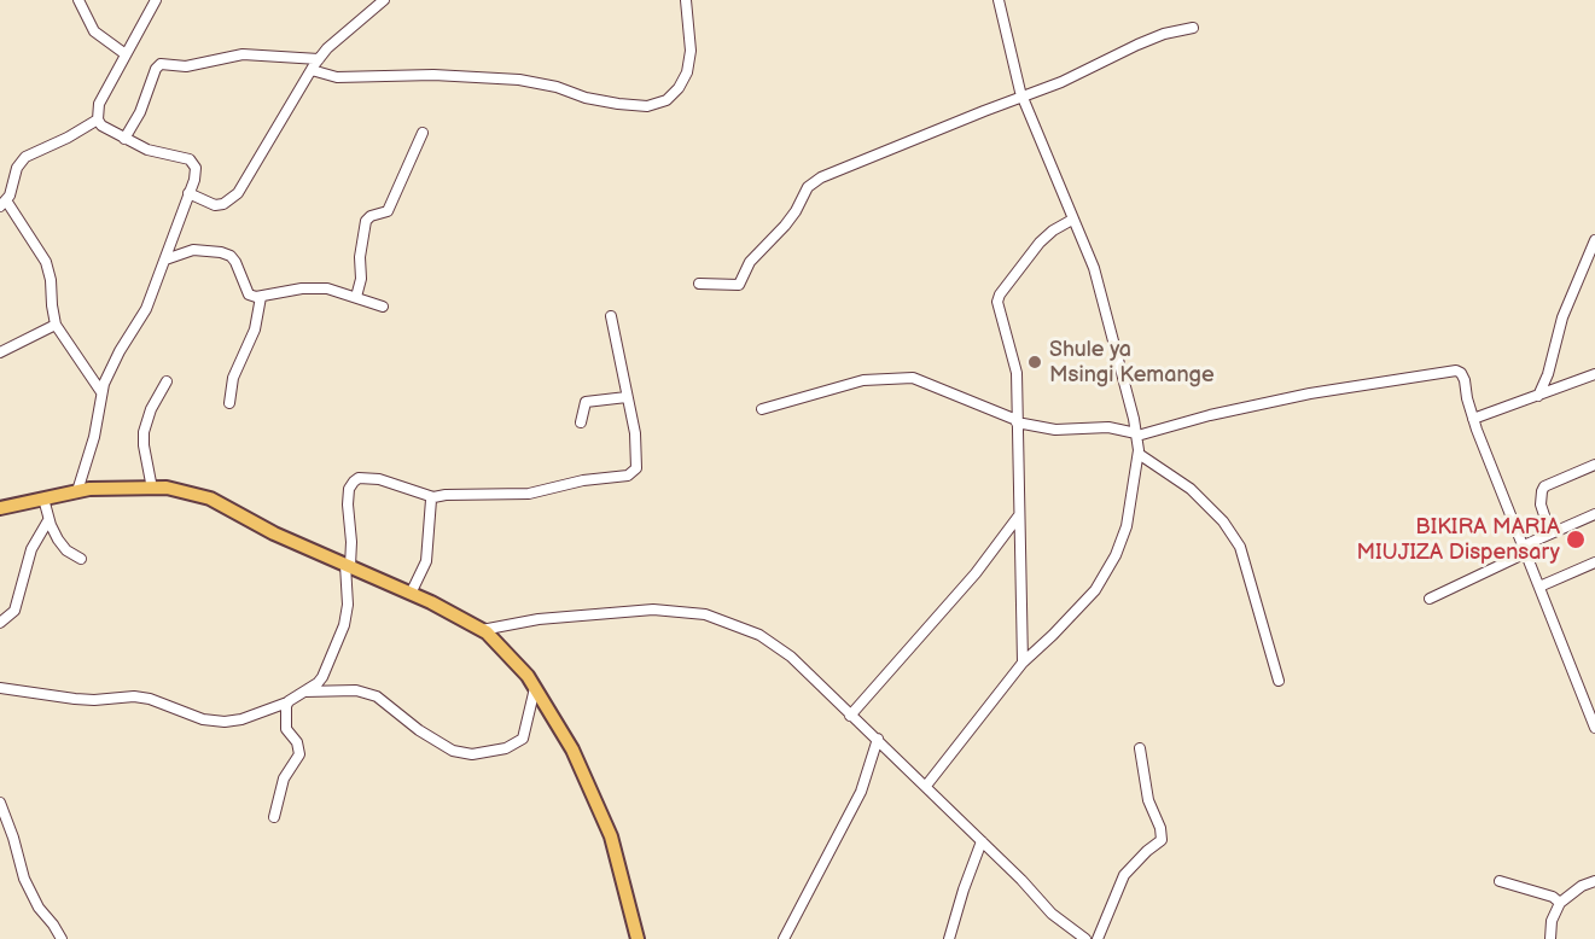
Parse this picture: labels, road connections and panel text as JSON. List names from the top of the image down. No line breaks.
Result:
{"places":["Shule ya Msingi Kemange","BIKIRA MARIA MIUJIZA Dispensary"]}
